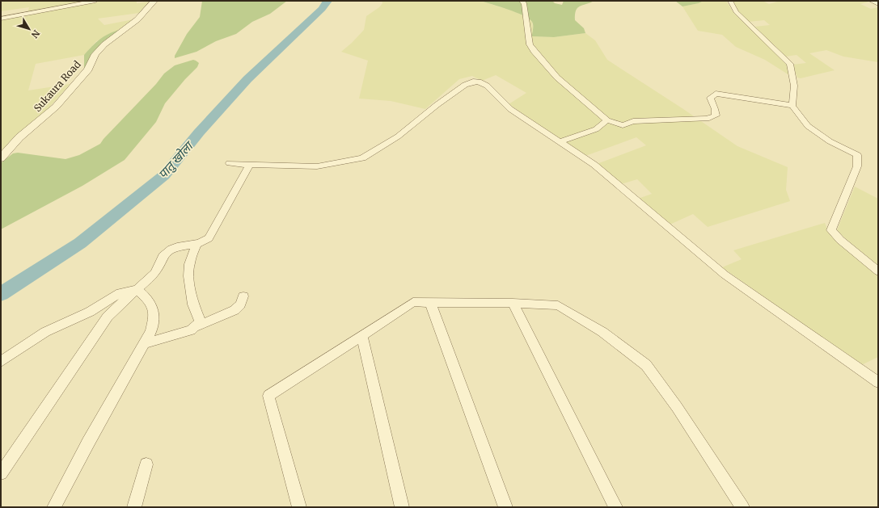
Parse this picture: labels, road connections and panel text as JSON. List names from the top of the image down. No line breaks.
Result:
{"streets":{"street":["Sukaura Road"]},"water":["पातु खोला"],"north":"bottom right"}
